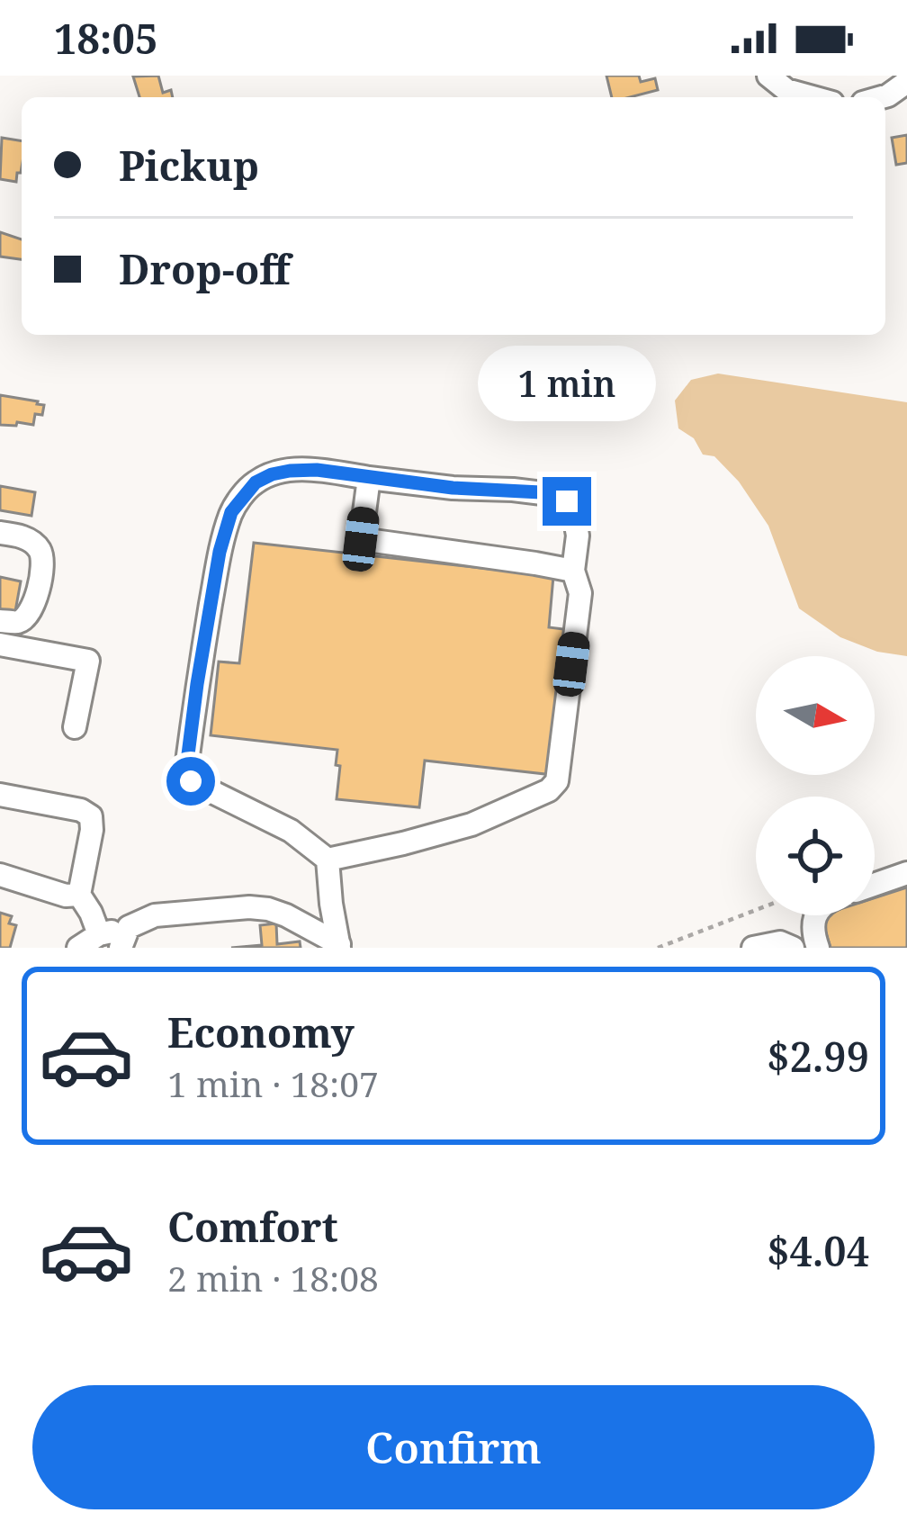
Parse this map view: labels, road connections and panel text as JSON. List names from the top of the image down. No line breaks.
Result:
{"north":"right","page":{"status":"18:05","banner":["Pickup","Drop-off"],"bubble":"1 min","list":[{"name":"Economy","note":"1 min · 18:07","value":"$2.99"},{"name":"Comfort","note":"2 min · 18:08","value":"$4.04"}],"buttons":"Confirm"}}
